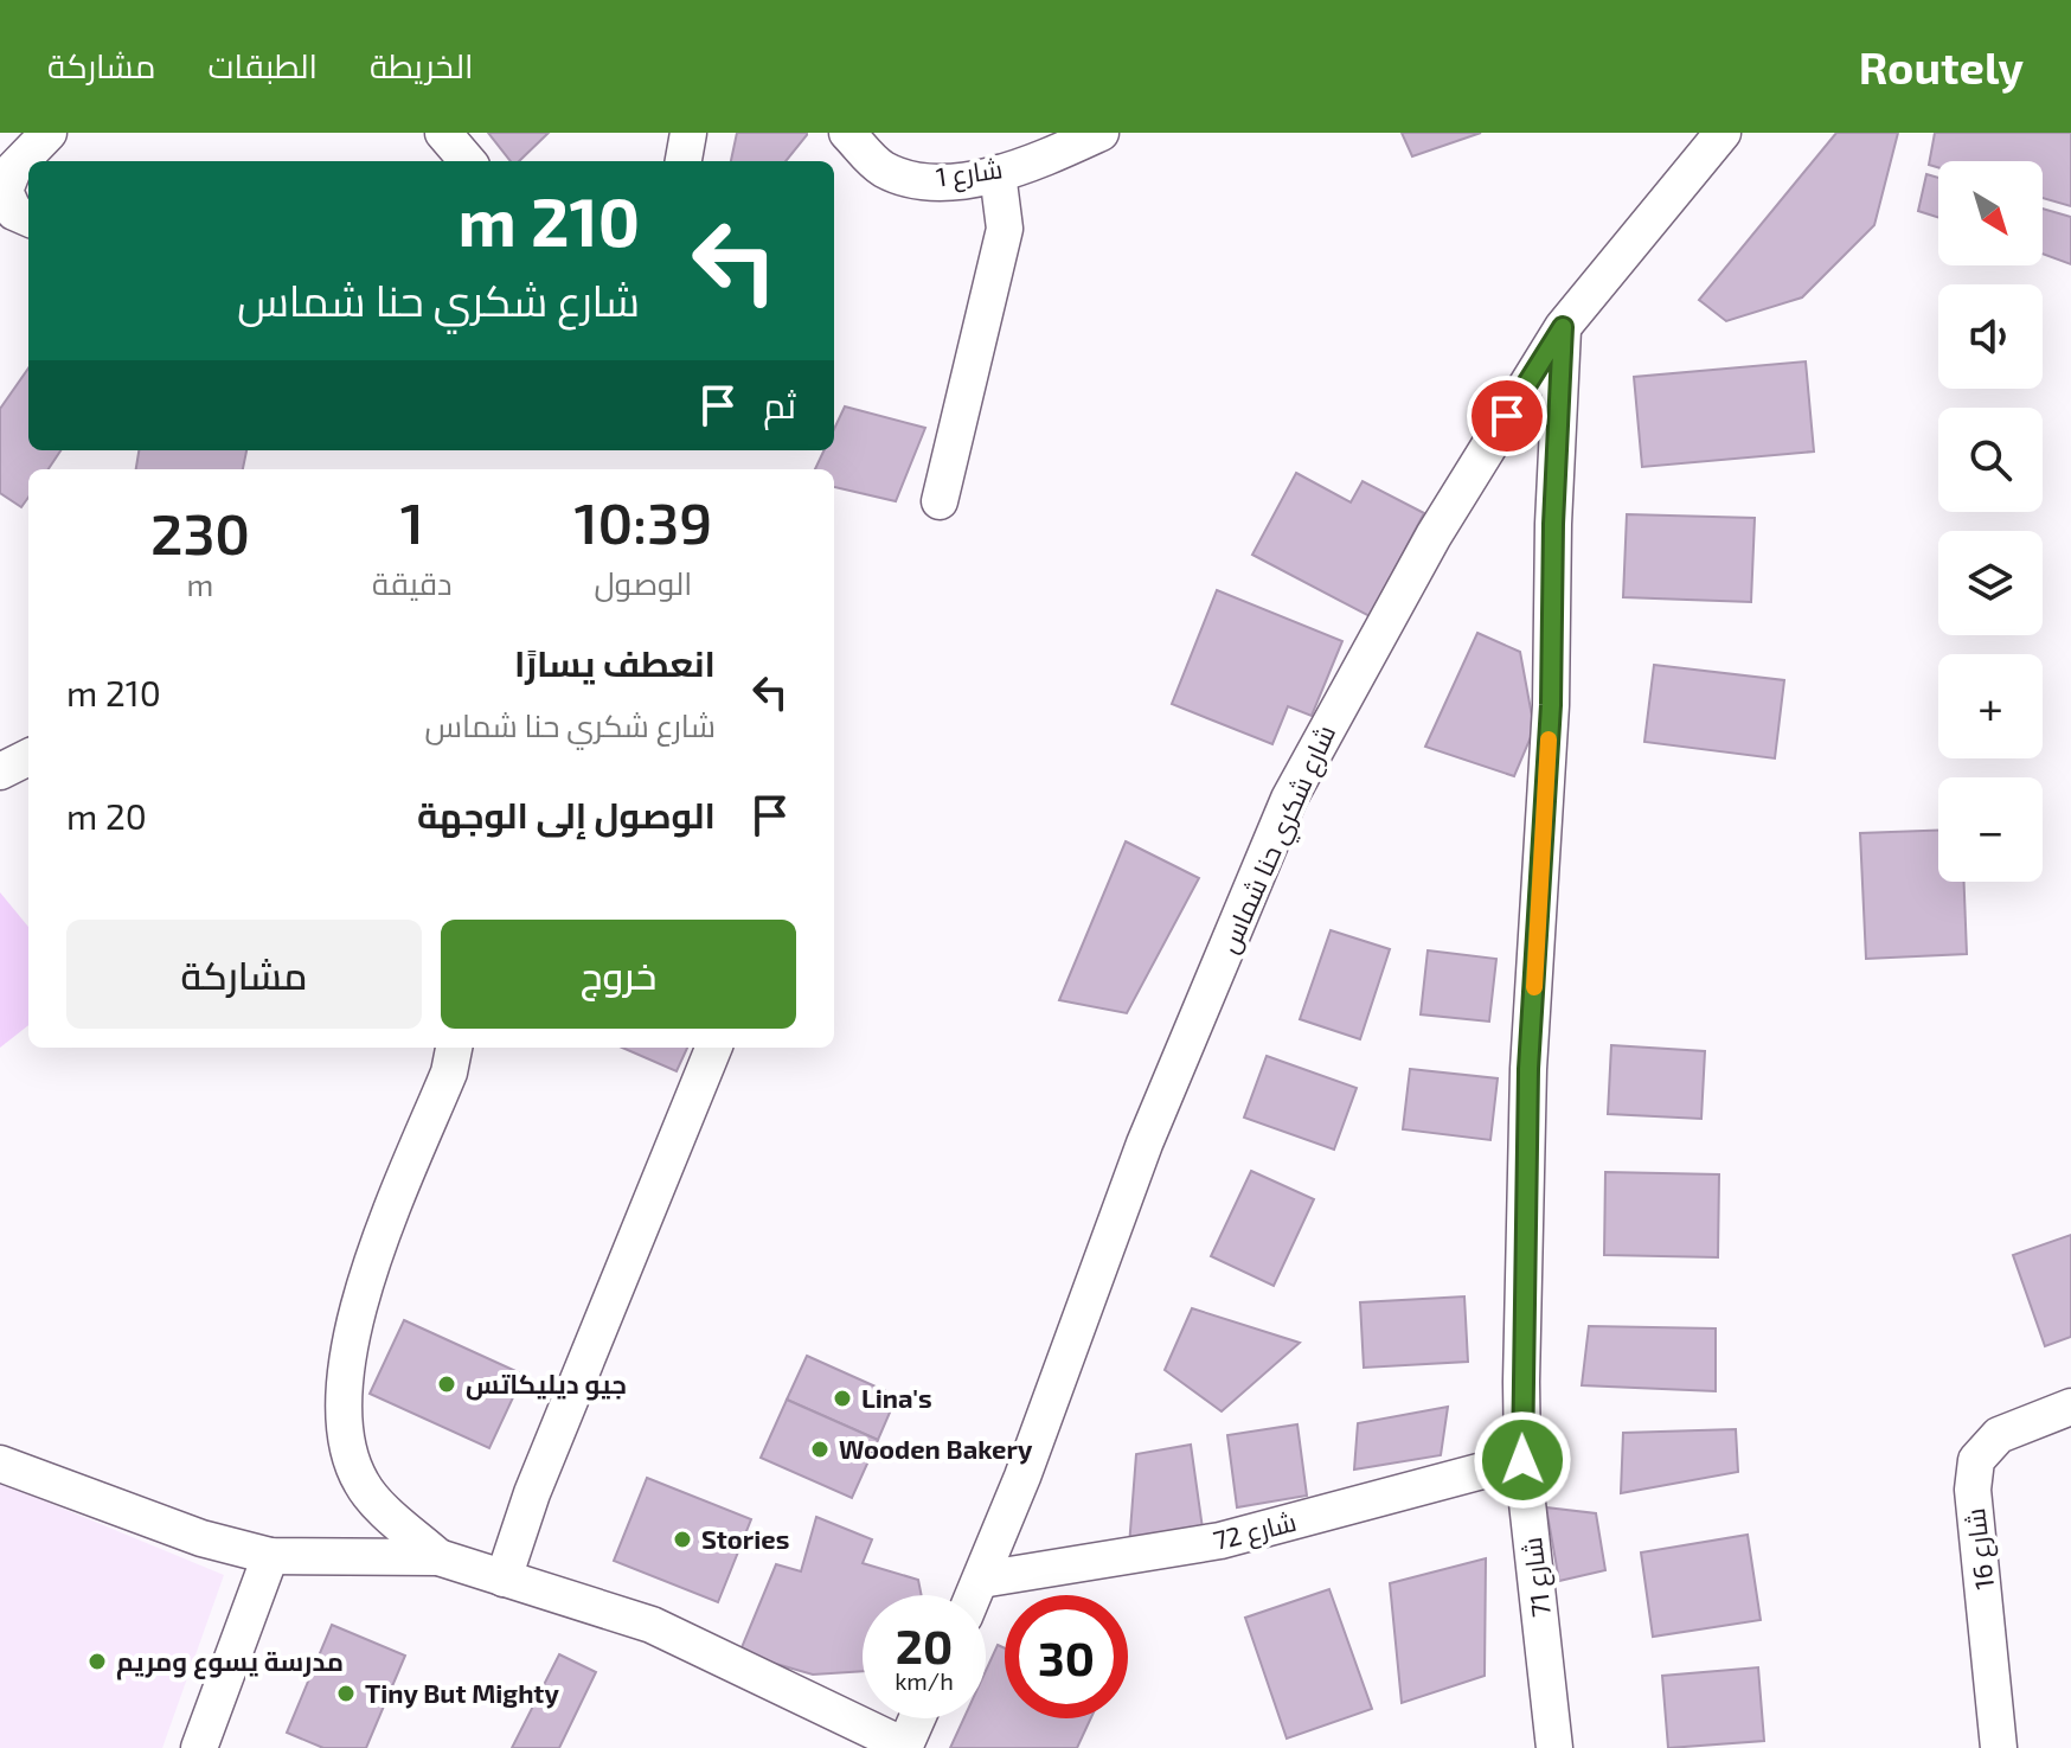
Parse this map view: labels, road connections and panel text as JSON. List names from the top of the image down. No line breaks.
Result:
{"streets":{"street":["شارع 1","شارع شكري حنا شماس","شارع 72","شارع 16","شارع 71"]},"crossings":[["شارع شكري حنا شماس","شارع 72"],["شارع شكري حنا شماس","شارع 71"],["شارع 72","شارع 71"]],"places":["جيو ديليكاتس","Lina's","Wooden Bakery","Stories","مدرسة يسوع ومريم","Tiny But Mighty"],"north":"bottom right","page":{"header":"Routely","nav":["الخريطة","الطبقات","مشاركة"],"map_buttons":["+","−"],"turn":["210 m","شارع شكري حنا شماس"],"then":"ثم","eta":["10:39","الوصول","1","دقيقة","230","m"],"list":[{"name":"انعطف يسارًا","note":"شارع شكري حنا شماس","value":"210 m"},{"name":"الوصول إلى الوجهة","value":"20 m"}],"buttons":["خروج","مشاركة"],"speed":"20 km/h","limit":"30"}}
